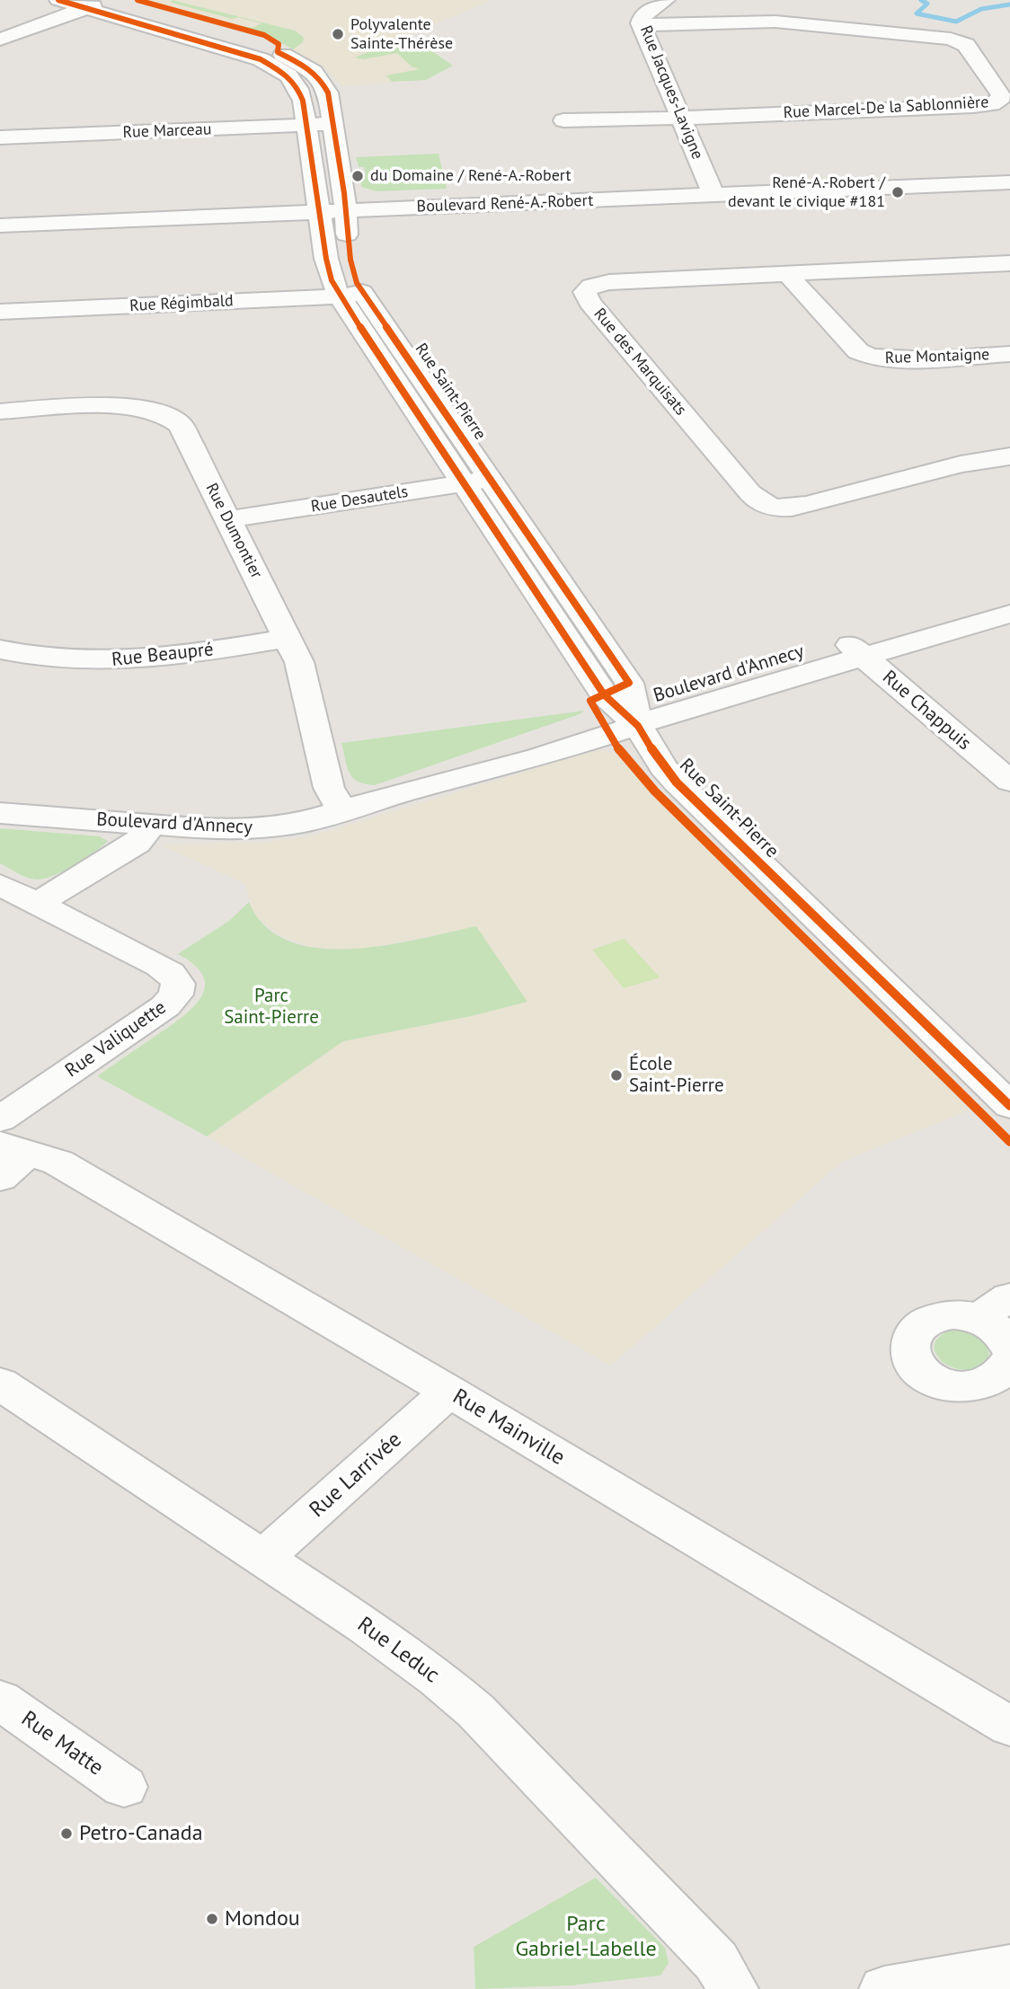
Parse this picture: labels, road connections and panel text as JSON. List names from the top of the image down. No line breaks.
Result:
{"streets":{"street":["Rue Jacques-Lavigne","Rue Marcel-De la Sablonnière","Rue Marceau","Boulevard René-A.-Robert","Rue Régimbald","Rue Montaigne","Rue des Marquisats","Rue Saint-Pierre","Rue Desautels","Rue Dumontier","Rue Beaupré","Boulevard d'Annecy","Rue Chappuis","Rue Valiquette","Rue Mainville","Rue Larrivée","Rue Leduc","Rue Matte"]},"crossings":[["Rue Jacques-Lavigne","Rue Marcel-De la Sablonnière"],["Rue Jacques-Lavigne","Boulevard René-A.-Robert"],["Rue Marceau","Rue Saint-Pierre"],["Boulevard René-A.-Robert","Rue Saint-Pierre"],["Rue Régimbald","Rue Saint-Pierre"],["Rue Montaigne","Rue des Marquisats"],["Rue Saint-Pierre","Rue Desautels"],["Rue Saint-Pierre","Boulevard d'Annecy"],["Rue Desautels","Rue Dumontier"],["Rue Dumontier","Rue Beaupré"],["Rue Dumontier","Boulevard d'Annecy"],["Boulevard d'Annecy","Rue Chappuis"],["Rue Mainville","Rue Larrivée"],["Rue Larrivée","Rue Leduc"]],"parks":["Parc Saint-Pierre","Parc Gabriel-Labelle"],"places":["Polyvalente Sainte-Thérèse","du Domaine / René-A.-Robert","René-A.-Robert / devant le civique #181","École Saint-Pierre","Petro-Canada","Mondou"]}
